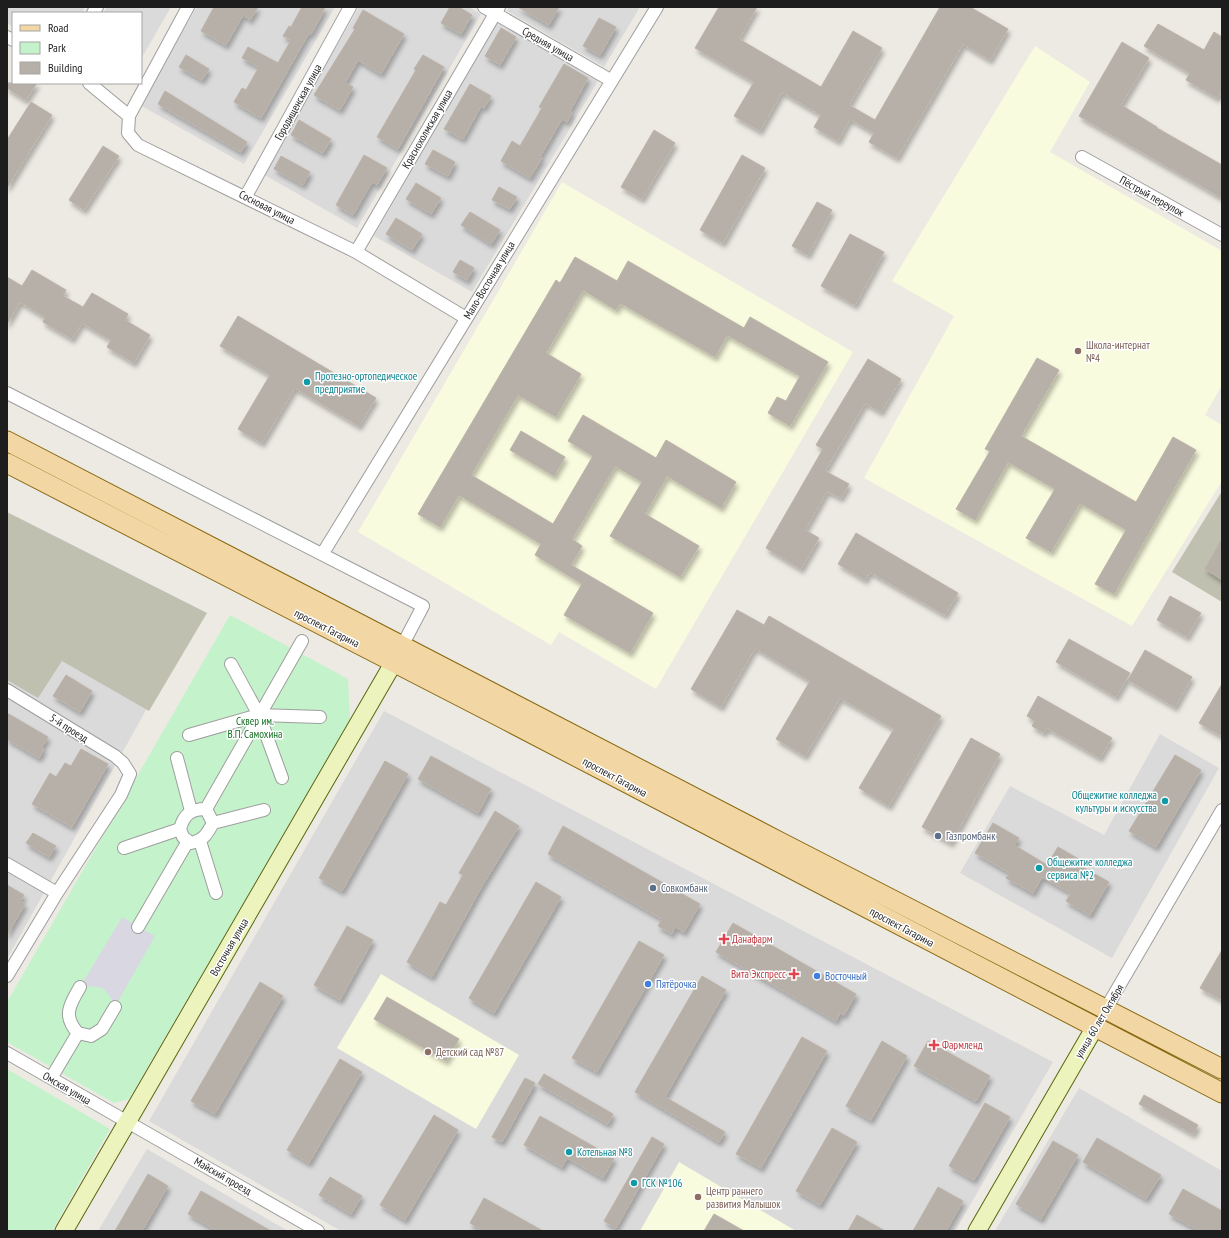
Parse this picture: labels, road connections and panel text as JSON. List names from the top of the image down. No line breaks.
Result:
{"streets":{"main road":["проспект Гагарина","Восточная улица","улица 60 лет Октября"],"street":["Средняя улица","Городищенская улица","Краснохолмская улица","Пёстрый переулок","Сосновая улица","Мало-Восточная улица","5-й проезд","Омская улица","Майский проезд"]},"crossings":[["Средняя улица","Краснохолмская улица"],["Средняя улица","Мало-Восточная улица"],["Городищенская улица","Сосновая улица"],["Краснохолмская улица","Сосновая улица"],["Сосновая улица","Мало-Восточная улица"],["проспект Гагарина","Восточная улица"],["проспект Гагарина","улица 60 лет Октября"],["Восточная улица","Омская улица"],["Восточная улица","Майский проезд"],["Омская улица","Майский проезд"]],"parks":["Сквер им. В.П. Самохина"],"places":{"other":["Школа-интернат №4","Протезно-ортопедическое предприятие","Общежитие колледжа культуры и искусства","Газпромбанк","Общежитие колледжа сервиса №2","Совкомбанк","Восточный","Пятёрочка","Детский сад №87","Котельная №8","ГСК №106","Центр раннего развития Малышок"],"health":["Данафарм","Вита Экспресс","Фармленд"]},"legend":["Road","Park","Building"]}
